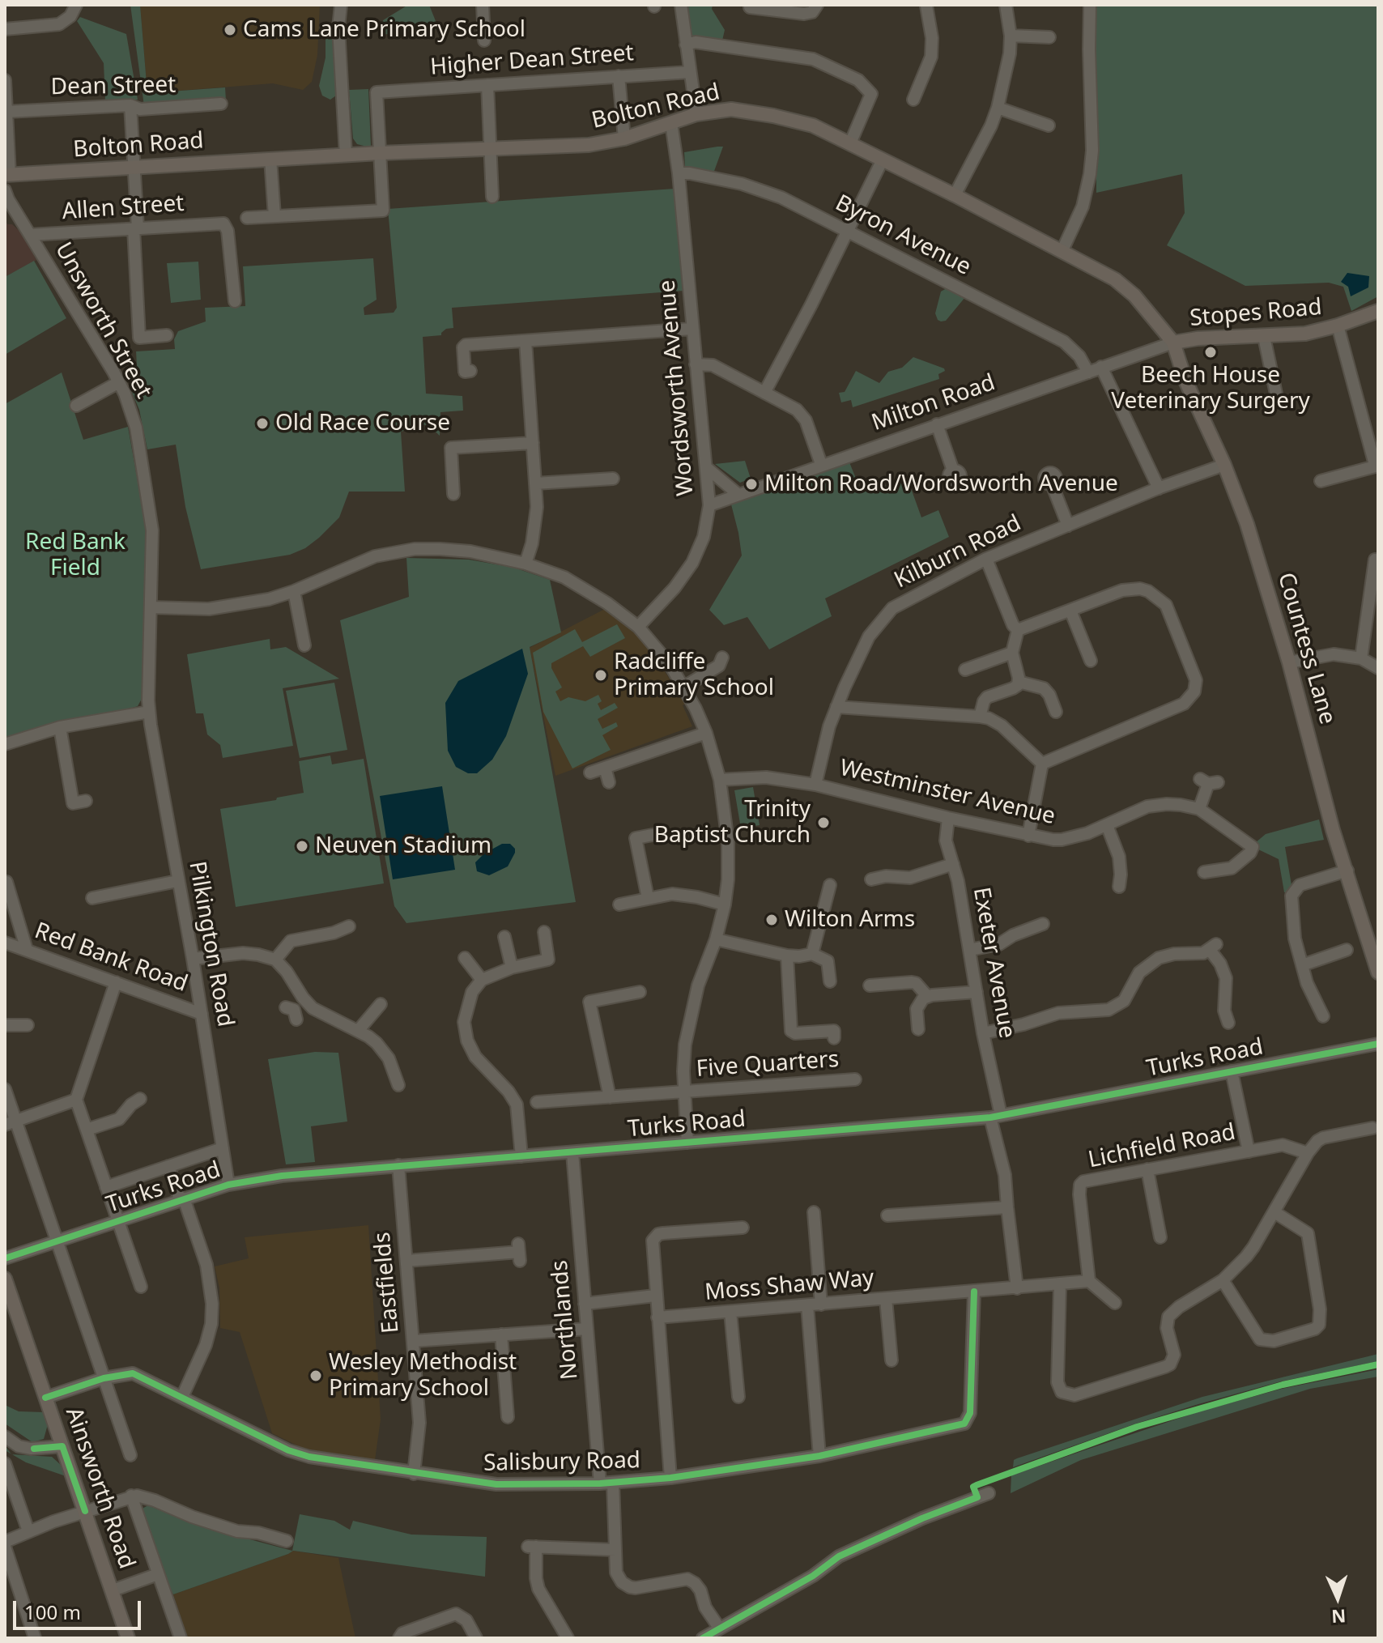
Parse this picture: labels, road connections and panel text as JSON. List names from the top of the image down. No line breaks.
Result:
{"streets":{"main road":["Bolton Road","Stopes Road","Countess Lane","Ainsworth Road"],"street":["Higher Dean Street","Dean Street","Allen Street","Byron Avenue","Unsworth Street","Wordsworth Avenue","Milton Road","Kilburn Road","Westminster Avenue","Pilkington Road","Red Bank Road","Exeter Avenue","Turks Road","Five Quarters","Lichfield Road","Eastfields","Moss Shaw Way","Northlands","Salisbury Road"]},"crossings":[["Higher Dean Street","Bolton Road"],["Bolton Road","Stopes Road"],["Bolton Road","Wordsworth Avenue"],["Bolton Road","Milton Road"],["Bolton Road","Countess Lane"],["Allen Street","Unsworth Street"],["Byron Avenue","Wordsworth Avenue"],["Byron Avenue","Milton Road"],["Stopes Road","Milton Road"],["Stopes Road","Countess Lane"],["Unsworth Street","Pilkington Road"],["Wordsworth Avenue","Milton Road"],["Milton Road","Countess Lane"],["Kilburn Road","Countess Lane"],["Kilburn Road","Westminster Avenue"],["Westminster Avenue","Exeter Avenue"],["Pilkington Road","Red Bank Road"],["Pilkington Road","Turks Road"],["Exeter Avenue","Turks Road"],["Exeter Avenue","Moss Shaw Way"],["Turks Road","Eastfields"],["Turks Road","Northlands"],["Lichfield Road","Moss Shaw Way"],["Eastfields","Salisbury Road"],["Moss Shaw Way","Salisbury Road"],["Northlands","Salisbury Road"],["Salisbury Road","Ainsworth Road"]],"parks":["Red Bank Field"],"places":["Cams Lane Primary School","Beech House Veterinary Surgery","Old Race Course","Milton Road/Wordsworth Avenue","Radcliffe Primary School","Trinity Baptist Church","Neuven Stadium","Wilton Arms","Wesley Methodist Primary School"],"scale_bar":"100 m","north":"bottom"}
